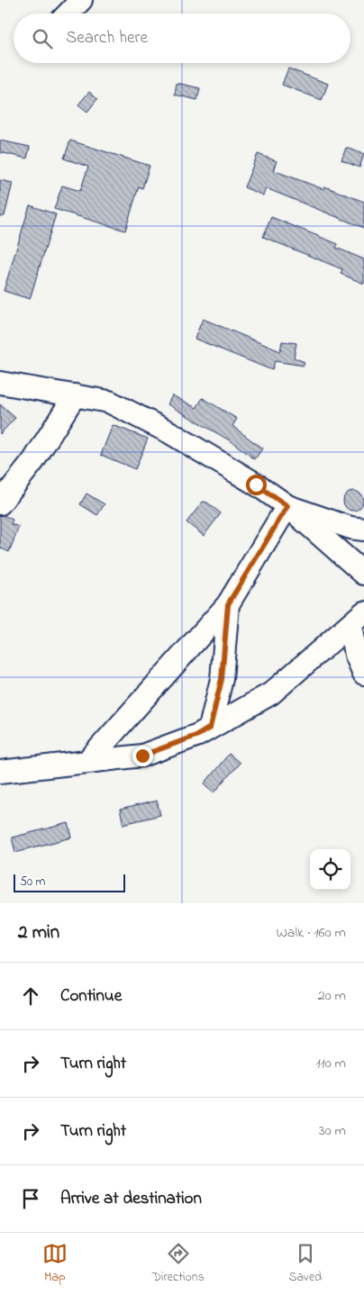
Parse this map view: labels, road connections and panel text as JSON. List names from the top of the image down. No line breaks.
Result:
{"scale_bar":"50 m","page":{"search":"Search here","scale":"50 m","heading":["2 min","Walk · 160 m"],"list":[["Continue","20 m"],["Turn right","110 m"],["Turn right","30 m"],"Arrive at destination"],"nav":["Map","Directions","Saved"]}}
